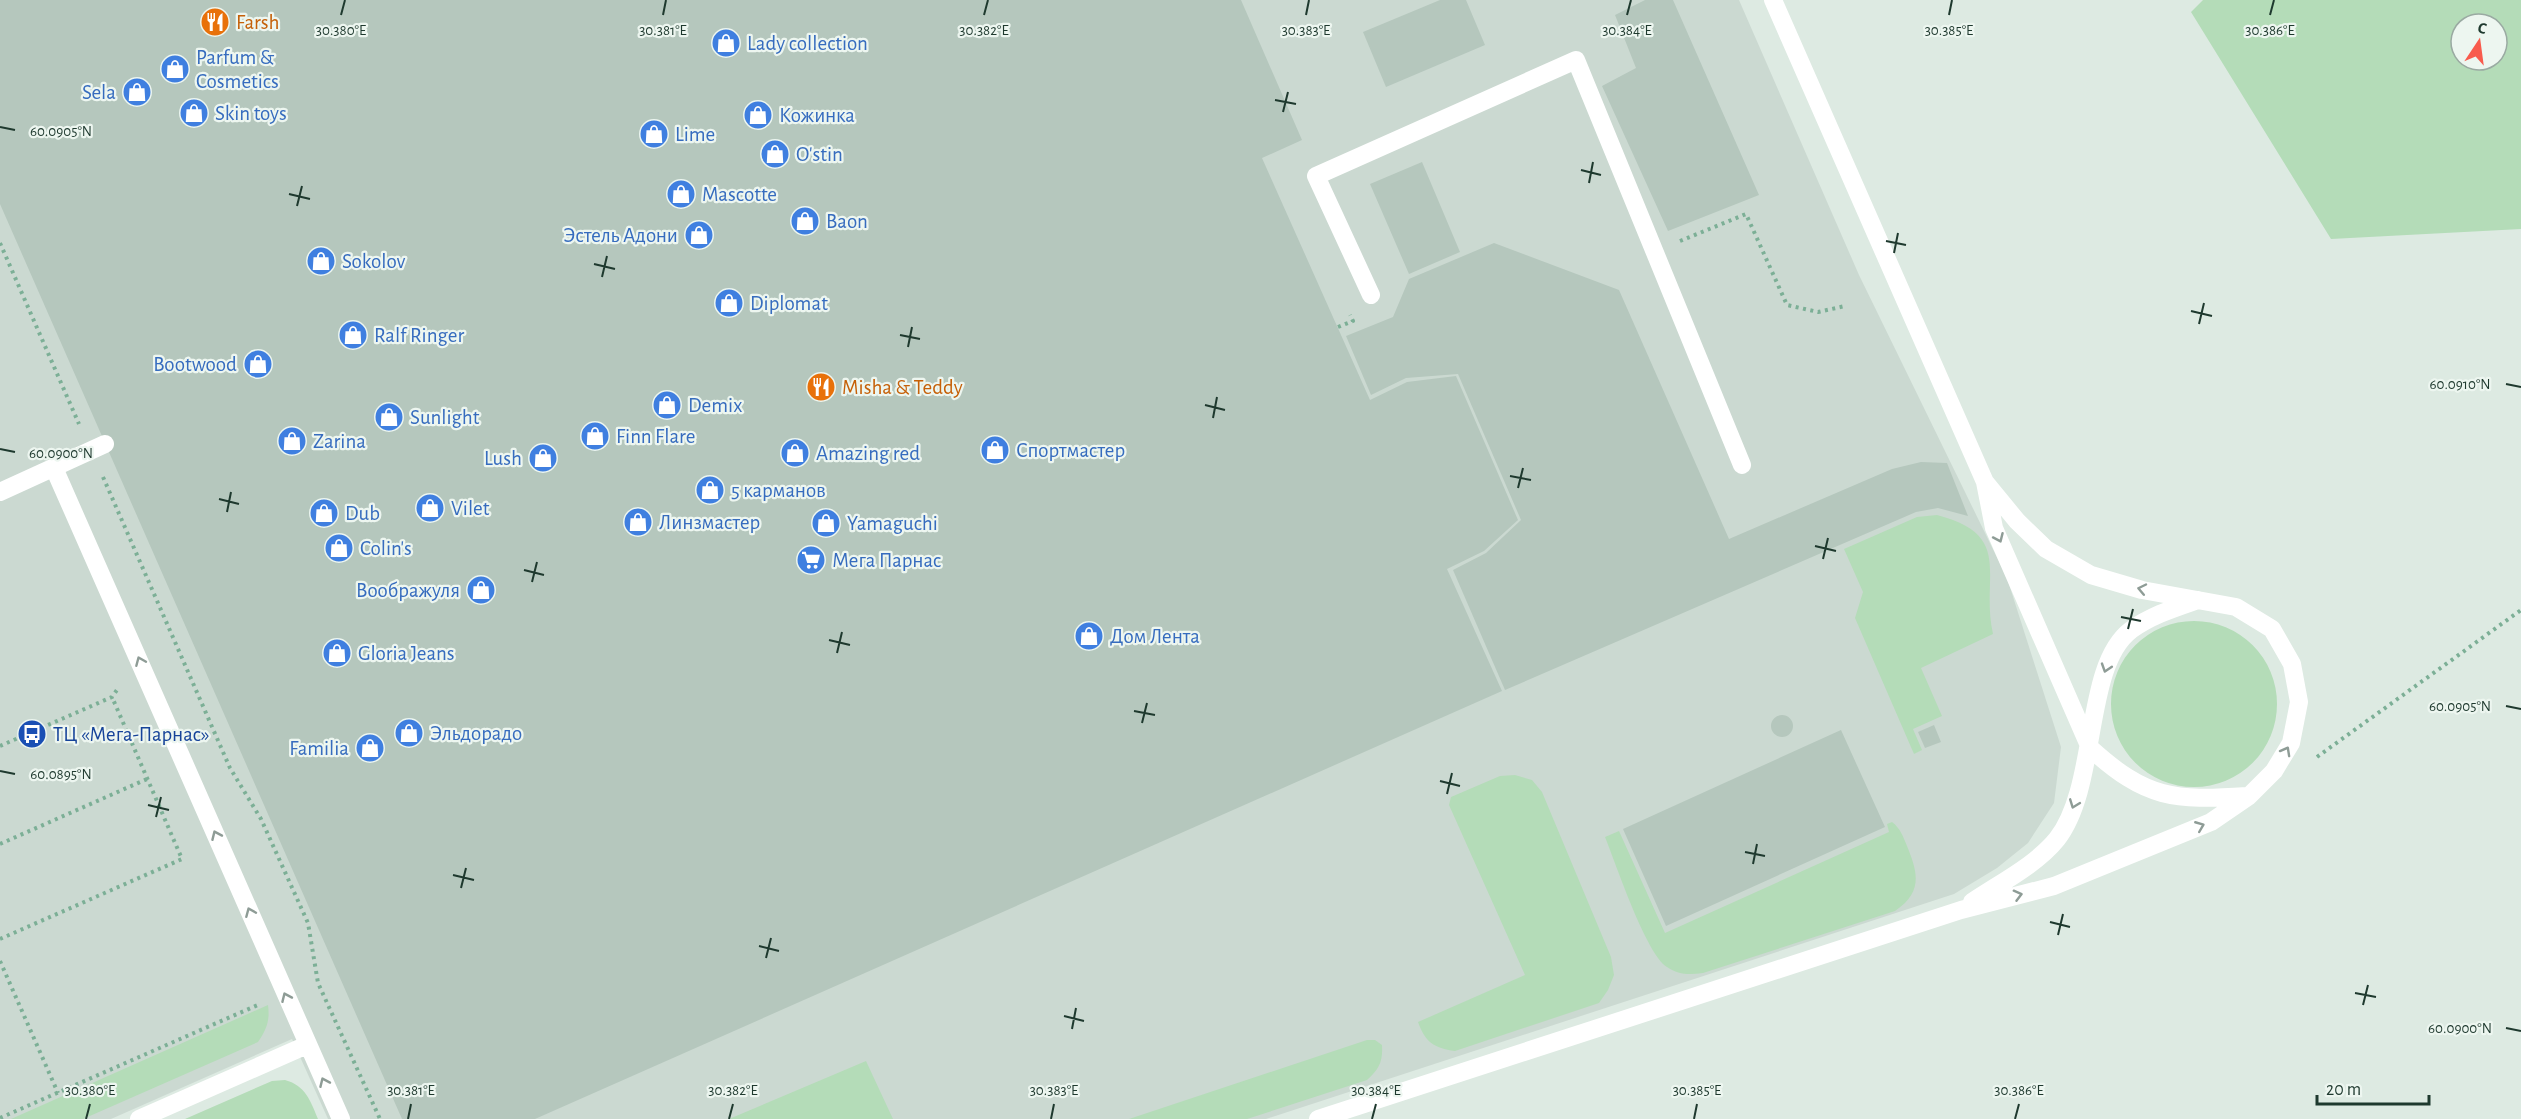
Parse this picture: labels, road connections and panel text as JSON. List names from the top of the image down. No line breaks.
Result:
{"places":{"restaurant":["Farsh","Misha & Teddy"],"shop":["Lady collection","Parfum & Cosmetics","Sela","Skin toys","Кожинка","Lime","O′stin","Mascotte","Baon","Эстель Адони","Sokolov","Diplomat","Ralf Ringer","Bootwood","Demix","Sunlight","Finn Flare","Zarina","Спортмастер","Amazing red","Lush","5 карманов","Vilet","Dub","Линзмастер","Yamaguchi","Colin's","Воображуля","Дом Лента","Gloria Jeans","Эльдорадо","Familia"],"supermarket":["Мега Парнас"],"bus stop":["ТЦ «Мега-Парнас»"]},"scale_bar":"20 m","north":"top","coordinates":["30.380°E","30.381°E","30.382°E","30.383°E","30.384°E","30.385°E","30.386°E","60.0905°N","60.0910°N","60.0900°N","60.0895°N"]}
